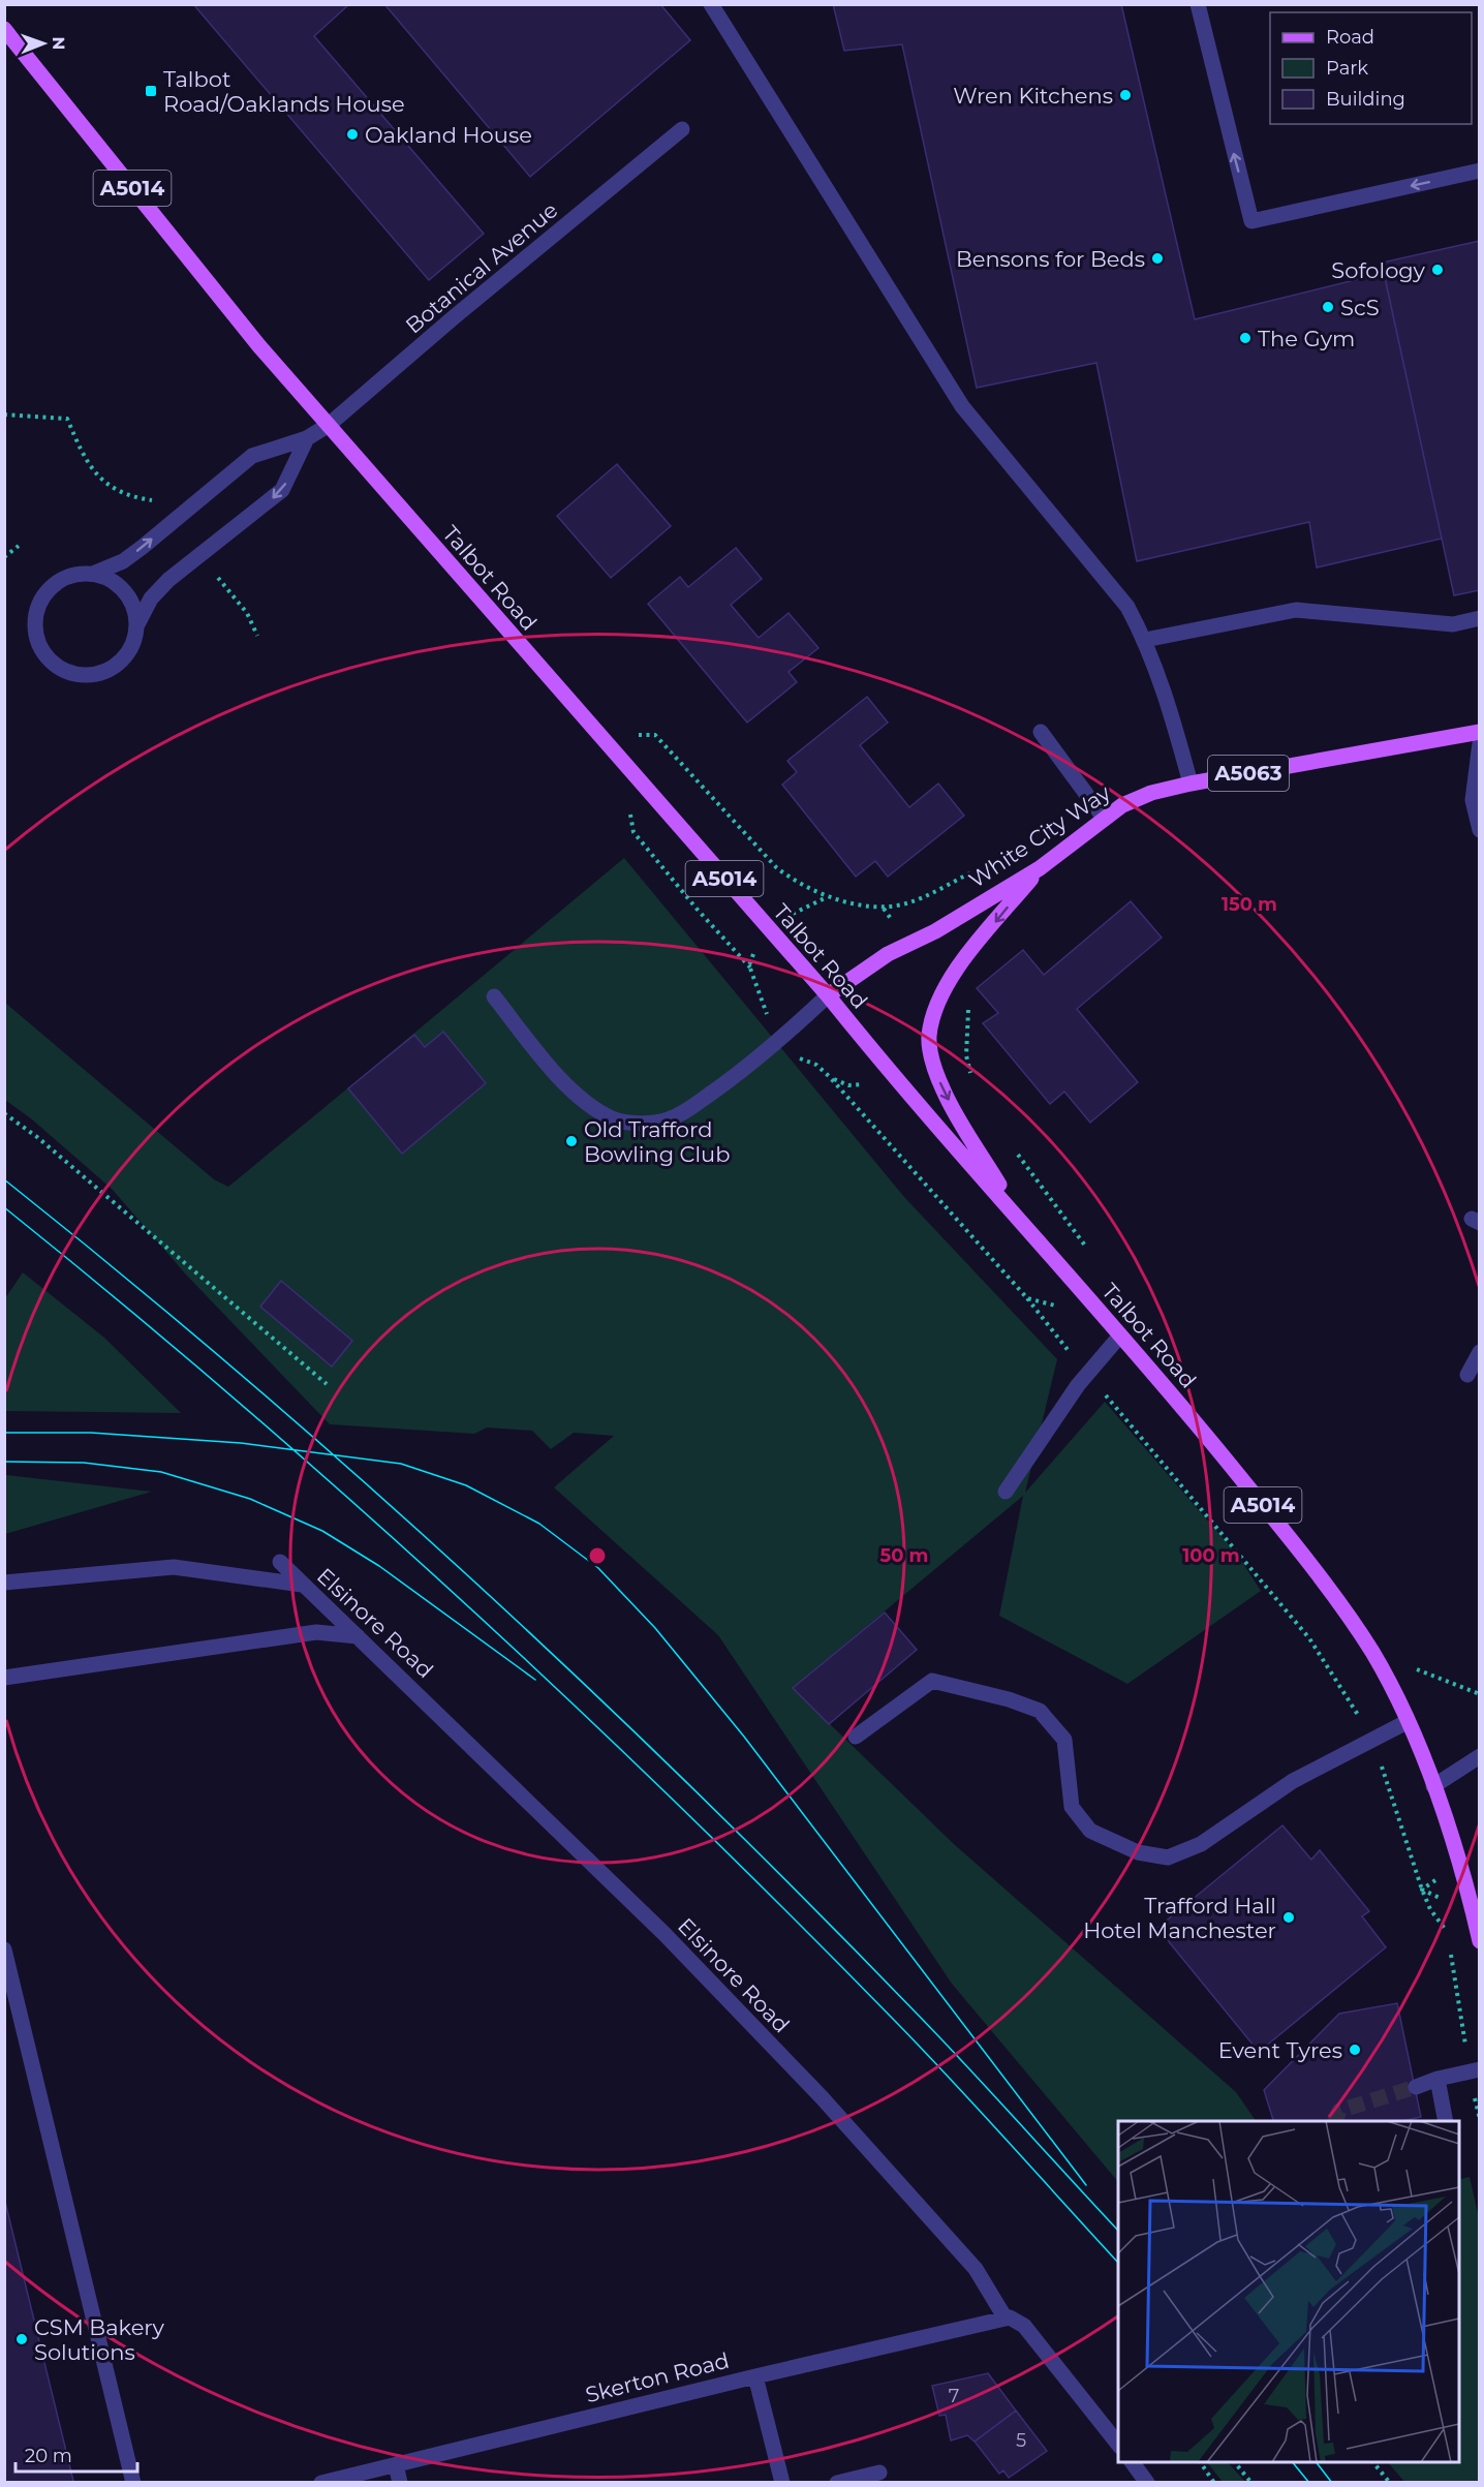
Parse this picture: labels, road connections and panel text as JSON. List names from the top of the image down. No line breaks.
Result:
{"streets":{"main road":["A5014","Talbot Road","A5063","White City Way"],"street":["Botanical Avenue","Elsinore Road","Skerton Road"]},"crossings":[["Botanical Avenue","Talbot Road"],["Talbot Road","White City Way"],["Elsinore Road","Skerton Road"]],"places":{"transit":["Talbot Road/Oaklands House"],"other":["Wren Kitchens","Oakland House","Bensons for Beds","Sofology","ScS","The Gym","Old Trafford Bowling Club","Trafford Hall Hotel Manchester","Event Tyres","CSM Bakery Solutions"]},"house_numbers":["7","5"],"legend":["Road","Park","Building"],"scale_bar":"20 m","north":"right","rings":["150 m","50 m","100 m"]}
